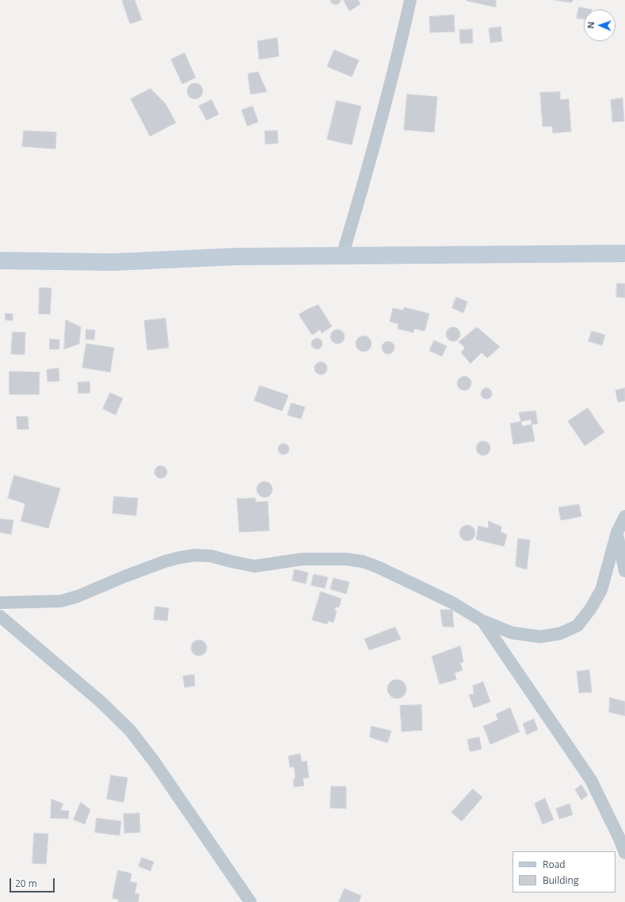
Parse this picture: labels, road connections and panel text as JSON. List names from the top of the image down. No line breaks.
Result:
{"legend":["Road","Building"],"scale_bar":"20 m","north":"left"}
